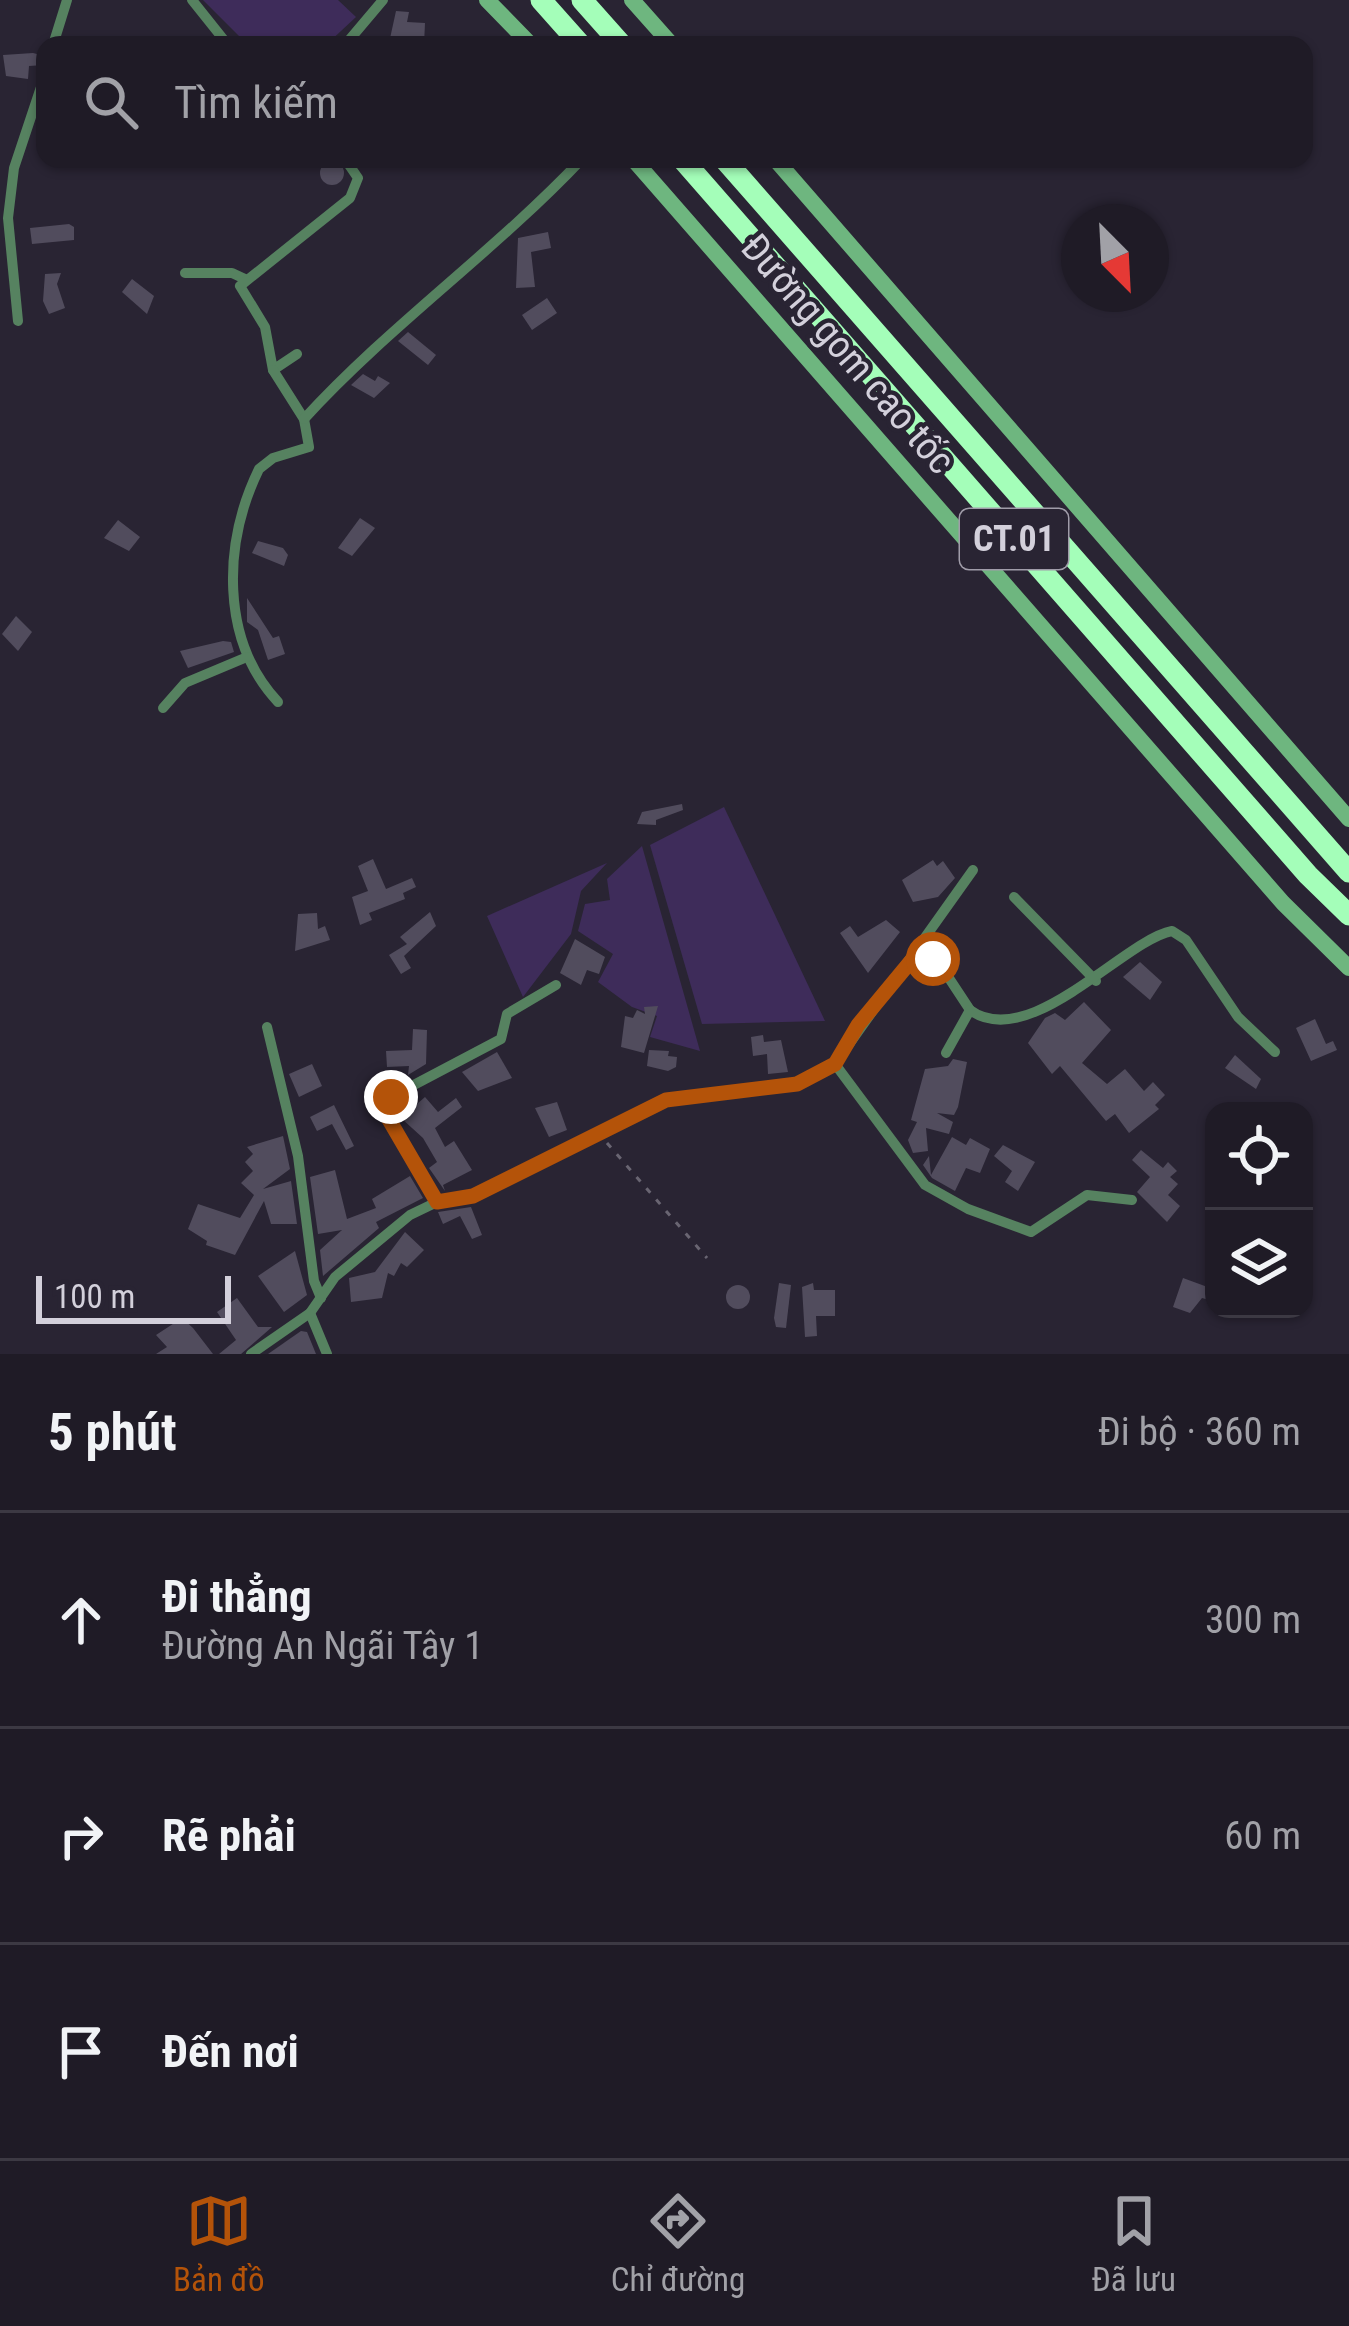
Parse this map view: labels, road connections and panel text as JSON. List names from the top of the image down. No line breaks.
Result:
{"streets":{"highway":["CT.01"],"main road":["Đường gom cao tốc"]},"scale_bar":"100 m","north":"bottom right","page":{"search":"Tìm kiếm","scale":"100 m","heading":["5 phút","Đi bộ · 360 m"],"list":[["Đi thẳng","Đường An Ngãi Tây 1","300 m"],["Rẽ phải","60 m"],"Đến nơi"],"nav":["Bản đồ","Chỉ đường","Đã lưu"]}}
